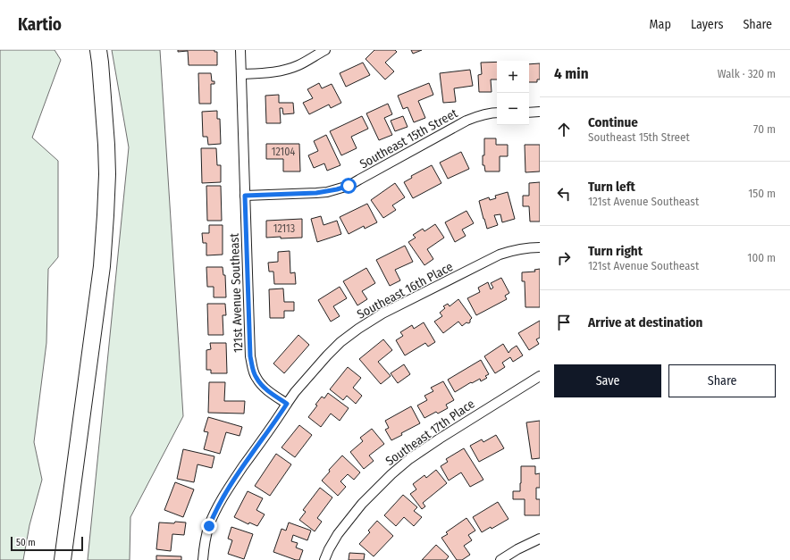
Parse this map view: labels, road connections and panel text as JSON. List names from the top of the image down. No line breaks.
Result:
{"streets":{"street":["Southeast 15th Street","Southeast 16th Place","121st Avenue Southeast","Southeast 17th Place"]},"crossings":[["Southeast 15th Street","121st Avenue Southeast"],["Southeast 16th Place","121st Avenue Southeast"]],"house_numbers":["12104","12113"],"scale_bar":"50 m","page":{"header":"Kartio","nav":["Map","Layers","Share"],"heading":["4 min","Walk · 320 m"],"map_buttons":["+","−"],"list":[["Continue","Southeast 15th Street","70 m"],["Turn left","121st Avenue Southeast","150 m"],["Turn right","121st Avenue Southeast","100 m"],"Arrive at destination"],"buttons":["Save","Share"],"scale":"50 m"}}
